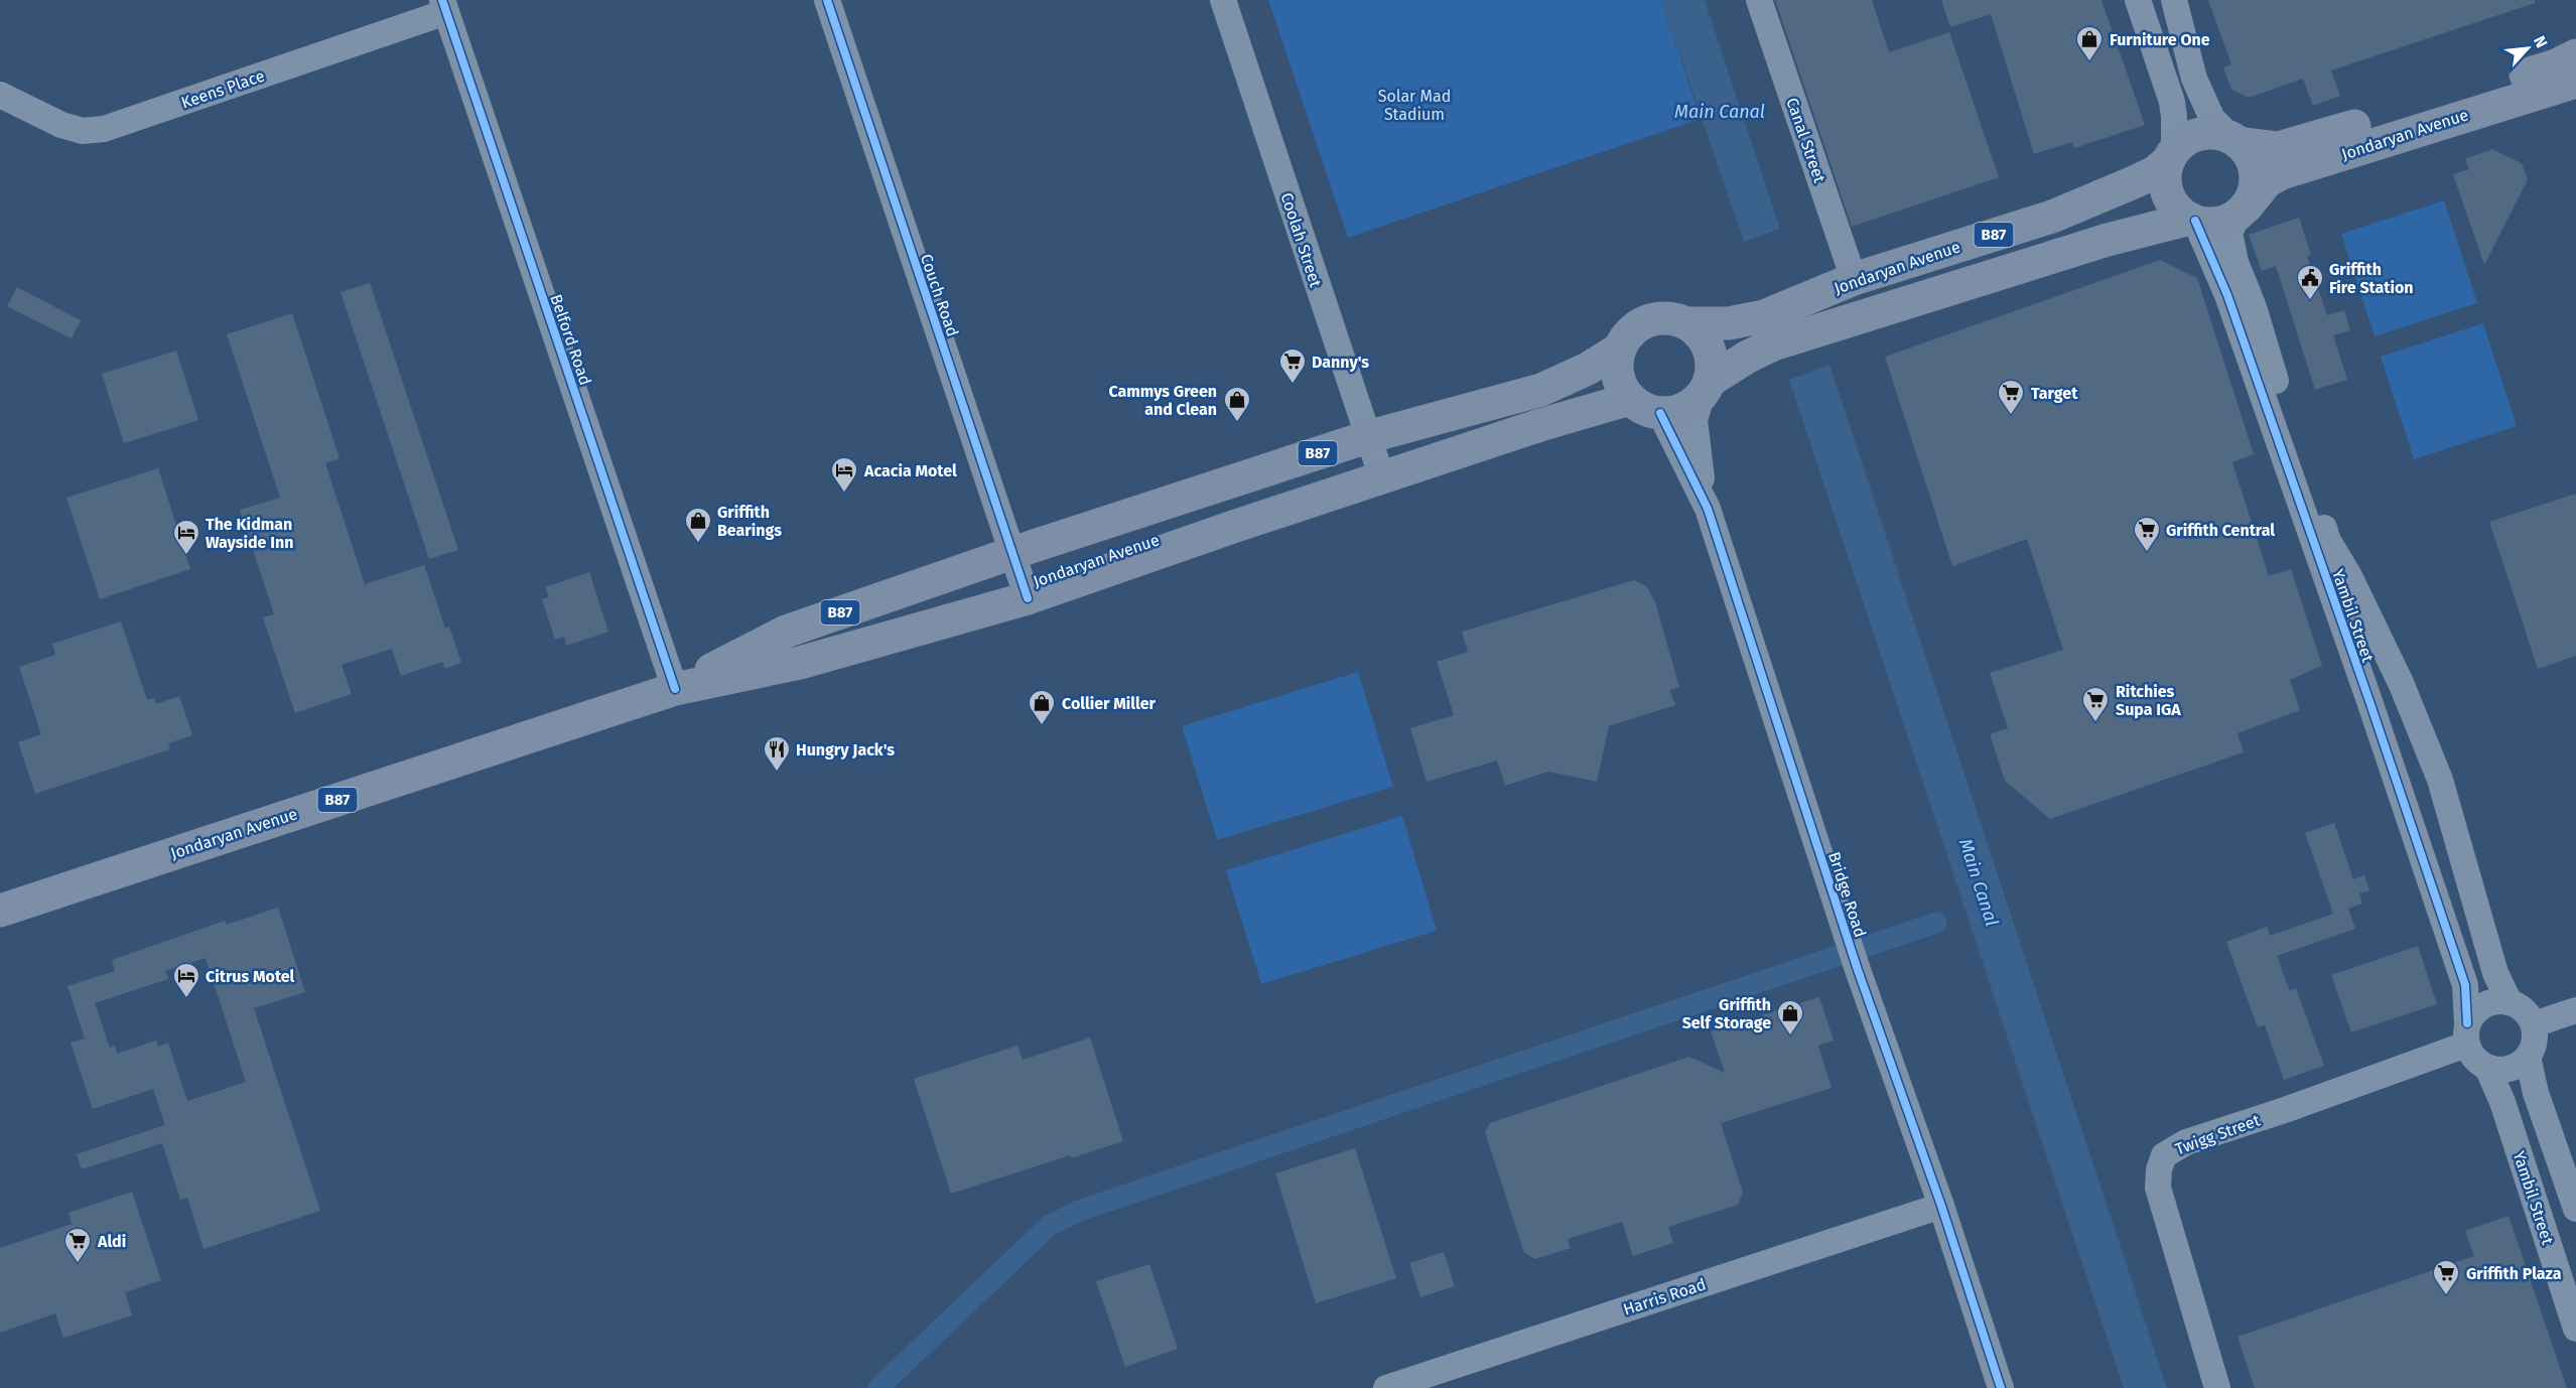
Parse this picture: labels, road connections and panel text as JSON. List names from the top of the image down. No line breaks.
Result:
{"streets":{"main road":["Jondaryan Avenue","B87"],"street":["Keens Place","Canal Street","Coolah Street","Couch Road","Belford Road","Yambil Street","Bridge Road","Twigg Street","Harris Road"]},"crossings":[["Keens Place","Belford Road"],["Jondaryan Avenue","Canal Street"],["Jondaryan Avenue","B87"],["Jondaryan Avenue","Coolah Street"],["Jondaryan Avenue","Couch Road"],["Jondaryan Avenue","Belford Road"],["Jondaryan Avenue","Yambil Street"],["Jondaryan Avenue","Bridge Road"],["B87","Yambil Street"],["B87","Bridge Road"],["Yambil Street","Twigg Street"],["Bridge Road","Harris Road"]],"water":["Main Canal"],"parks":["Solar Mad Stadium"],"places":{"shop":["Furniture One","Cammys Green and Clean","Griffith Bearings","Collier Miller","Griffith Self Storage"],"public building":["Griffith Fire Station"],"supermarket":["Danny's","Target","Griffith Central","Ritchies Supa IGA","Aldi","Griffith Plaza"],"hotel":["Acacia Motel","The Kidman Wayside Inn","Citrus Motel"],"restaurant":["Hungry Jack's"]},"north":"top right"}
